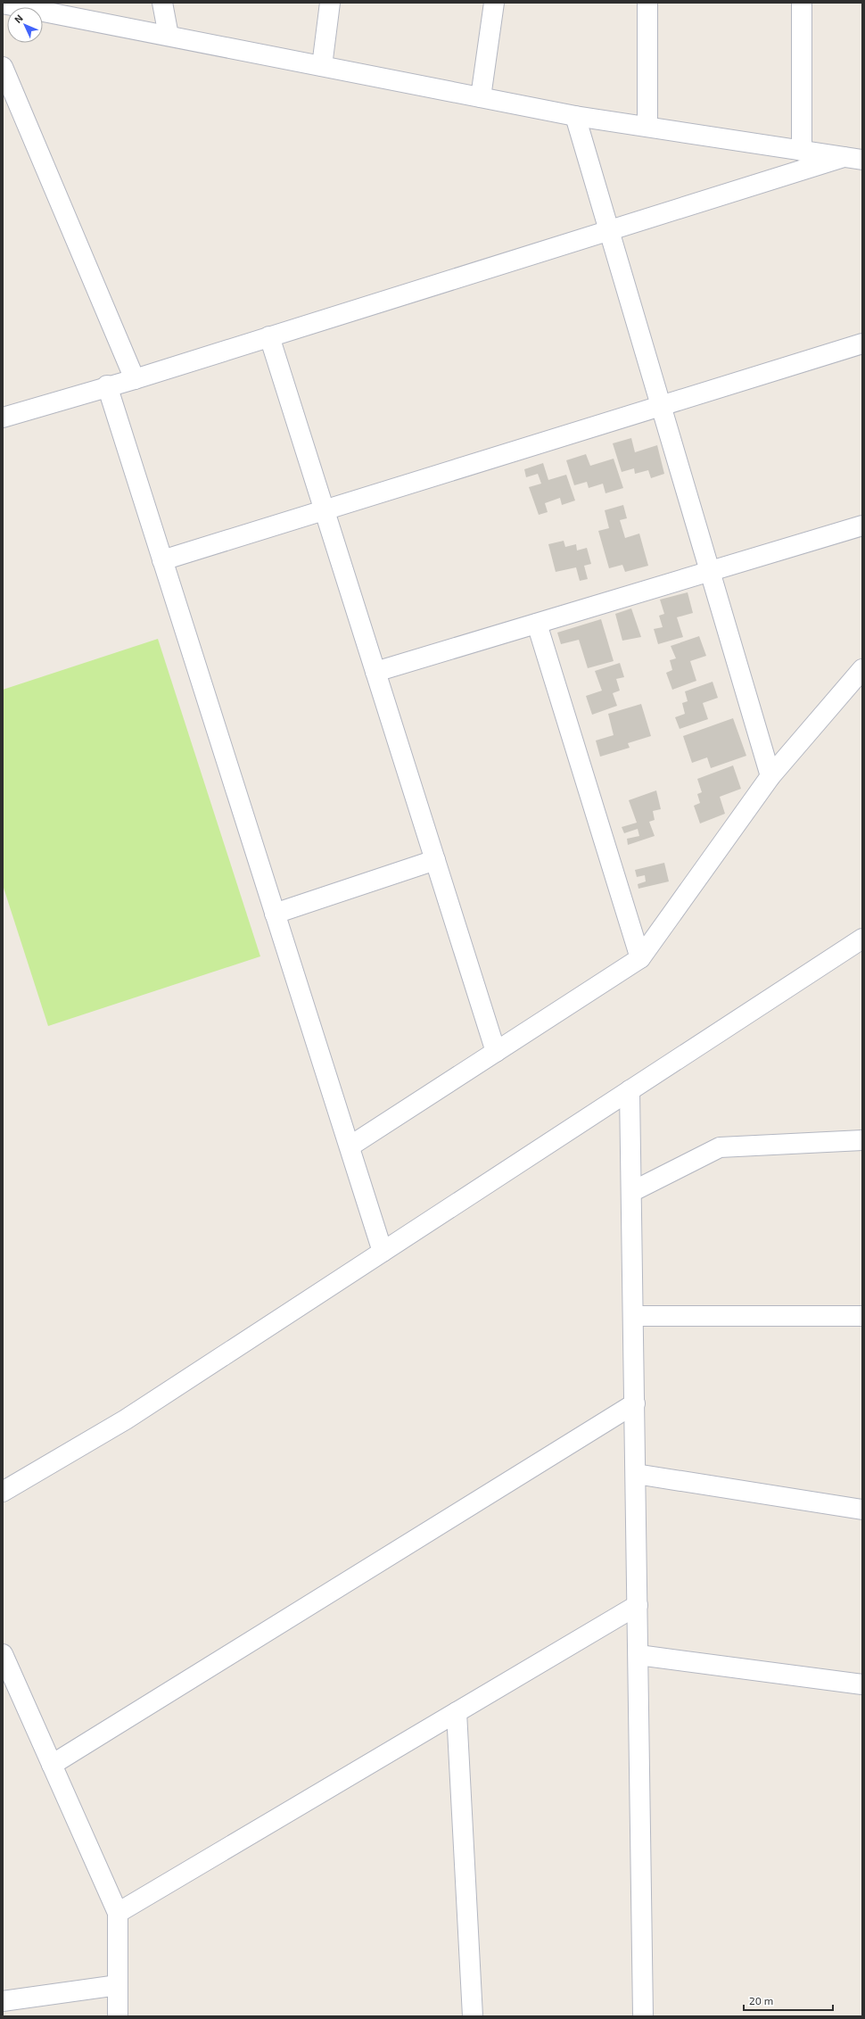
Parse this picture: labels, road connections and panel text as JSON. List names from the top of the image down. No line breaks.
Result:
{"scale_bar":"20 m","north":"top left"}
